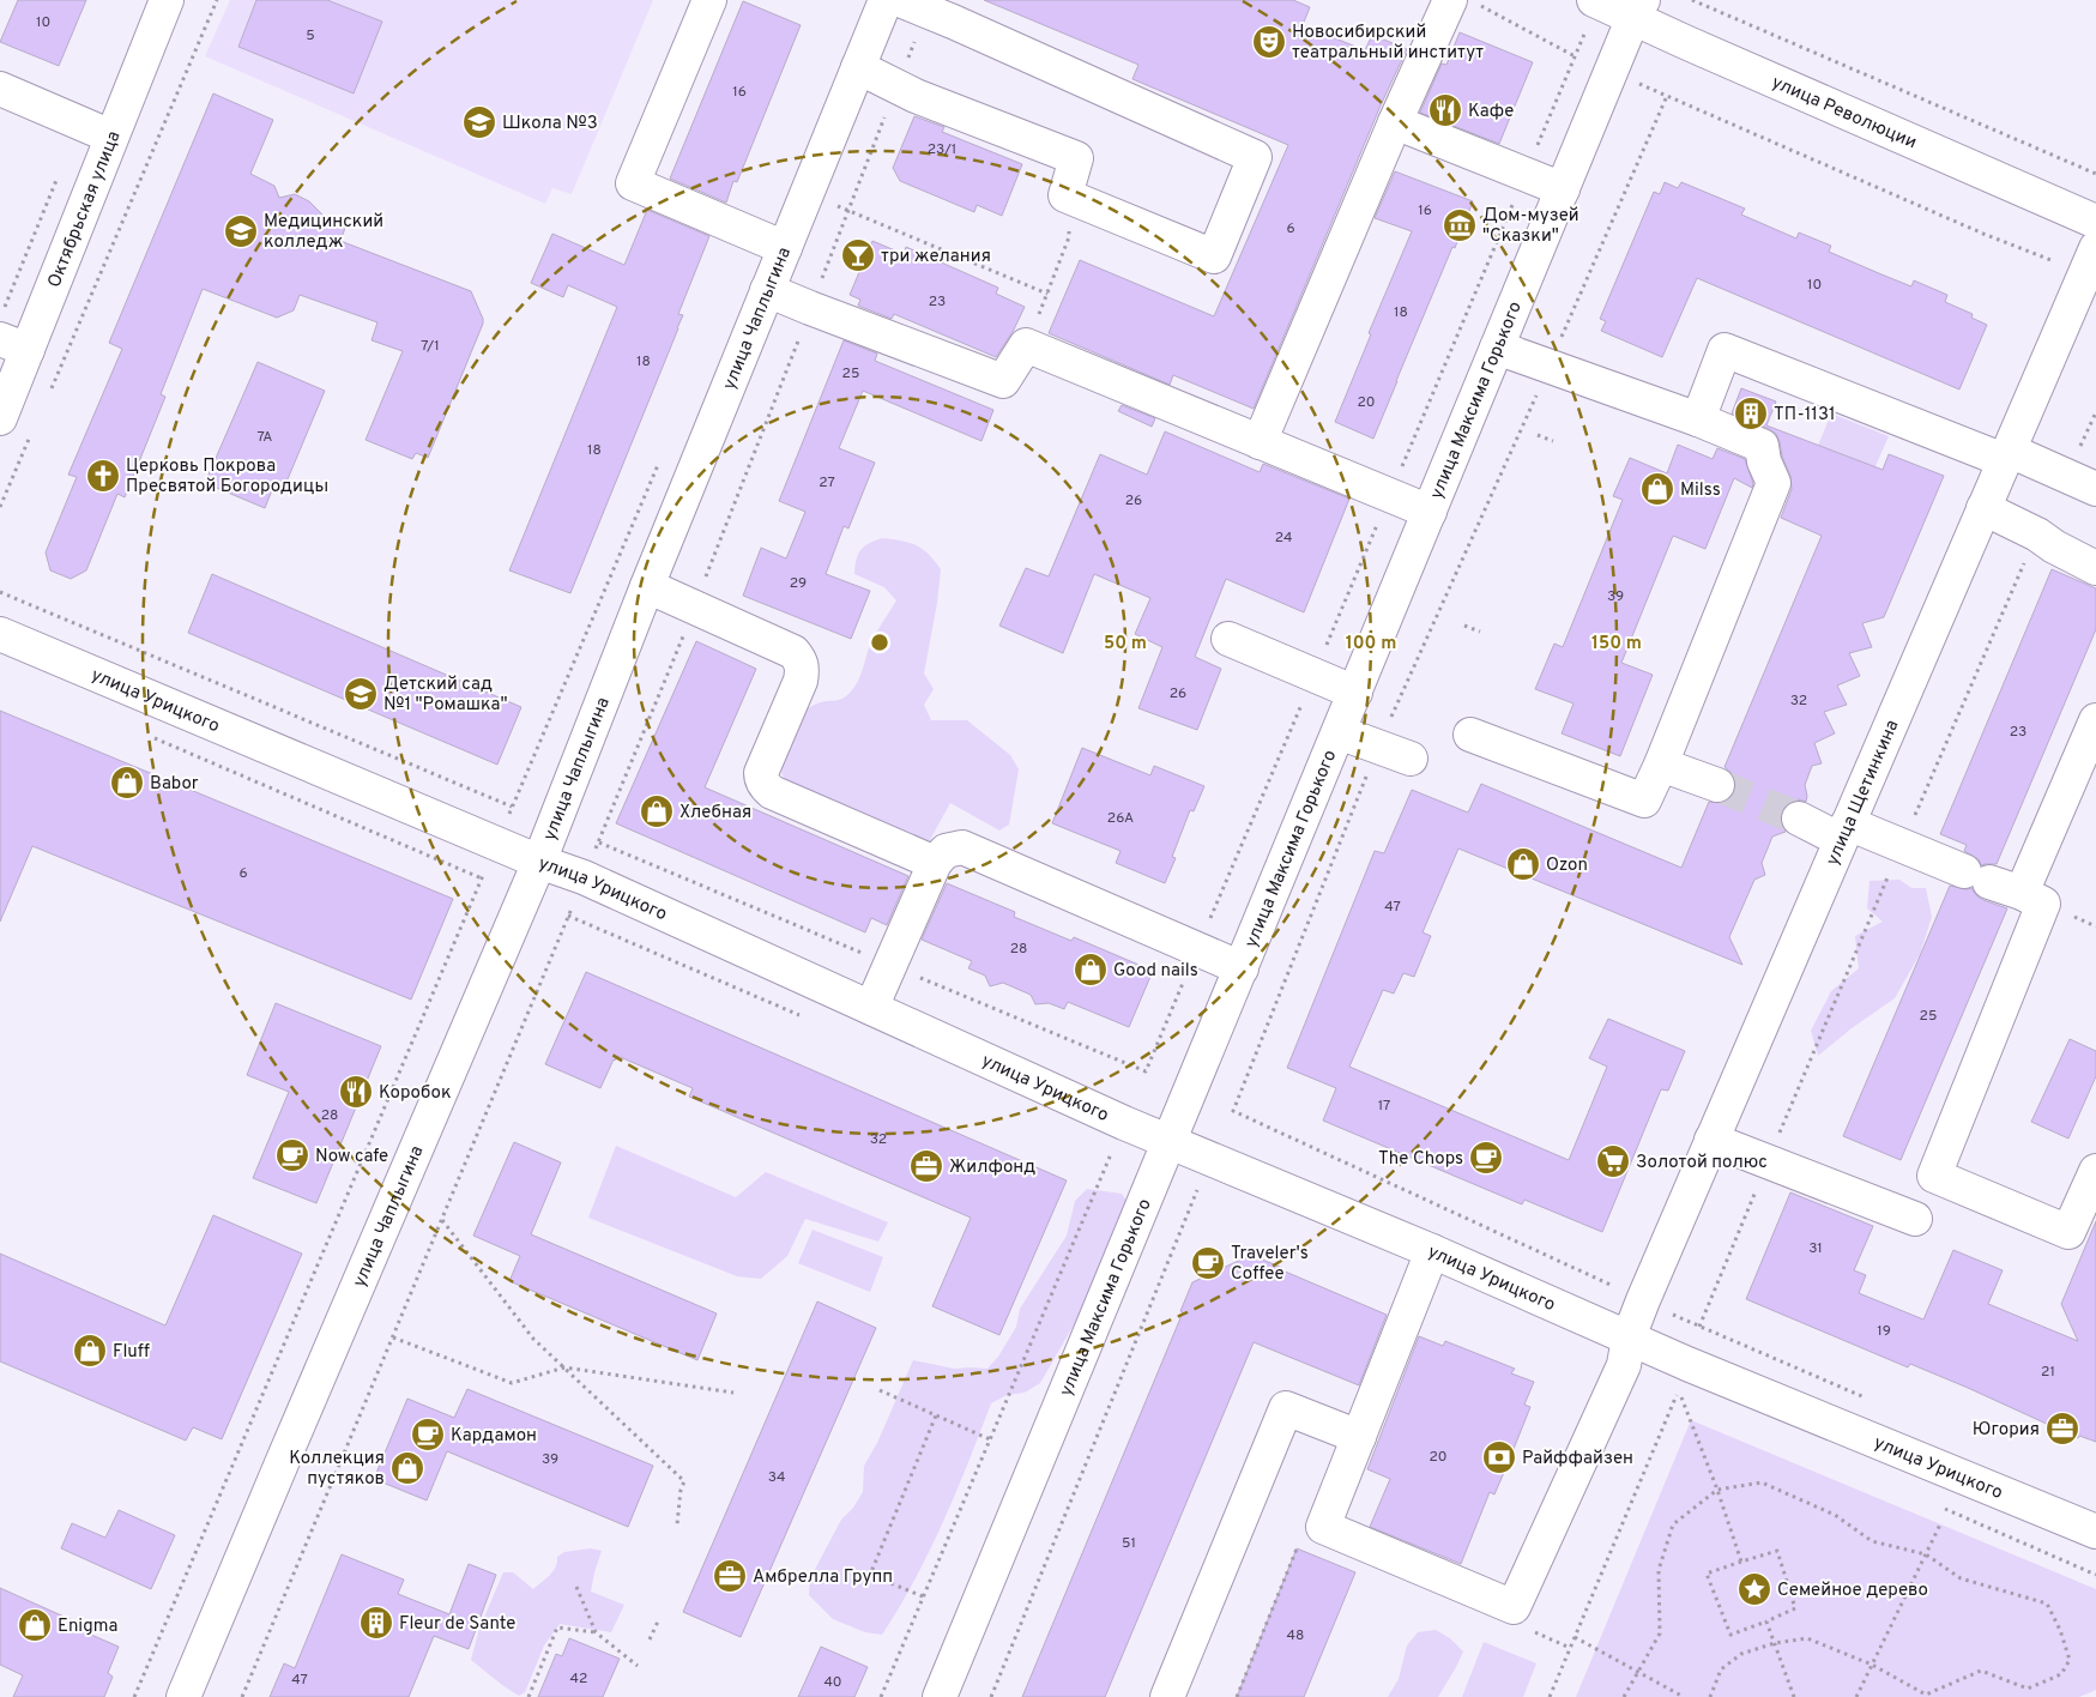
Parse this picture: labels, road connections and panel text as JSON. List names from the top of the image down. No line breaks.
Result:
{"streets":{"street":["улица Революции","Октябрьская улица","улица Чаплыгина","улица Максима Горького","улица Урицкого","улица Щетинкина"]},"crossings":[["улица Революции","улица Максима Горького"],["улица Чаплыгина","улица Урицкого"],["улица Максима Горького","улица Урицкого"],["улица Урицкого","улица Щетинкина"]],"places":{"theatre":["Новосибирский театральный институт"],"restaurant":["Кафе","Коробок"],"school or university":["Школа №3","Медицинский колледж","Детский сад №1 \"Ромашка\""],"museum":["Дом-музей \"Сказки\""],"bar":["три желания"],"building":["ТП-1131","Fleur de Sante"],"church":["Церковь Покрова Пресвятой Богородицы"],"shop":["Milss","Babor","Хлебная","Ozon","Good nails","Fluff","Коллекция пустяков","Enigma"],"cafe":["Now cafe","The Chops","Traveler's Coffee","Кардамон"],"supermarket":["Золотой полюс"],"office":["Жилфонд","Югория","Амбрелла Групп"],"bank":["Райффайзен"],"place":["Семейное дерево"]},"house_numbers":["10","5","16","23/1","16","6","10","23","18","7/1","18","25","20","7А","18","27","26","24","29","39","26","32","23","26А","6","47","28","25","17","28","32","31","19","21","20","39","34","51","48","42","47","40"],"rings":["50 m","100 m","150 m"]}
